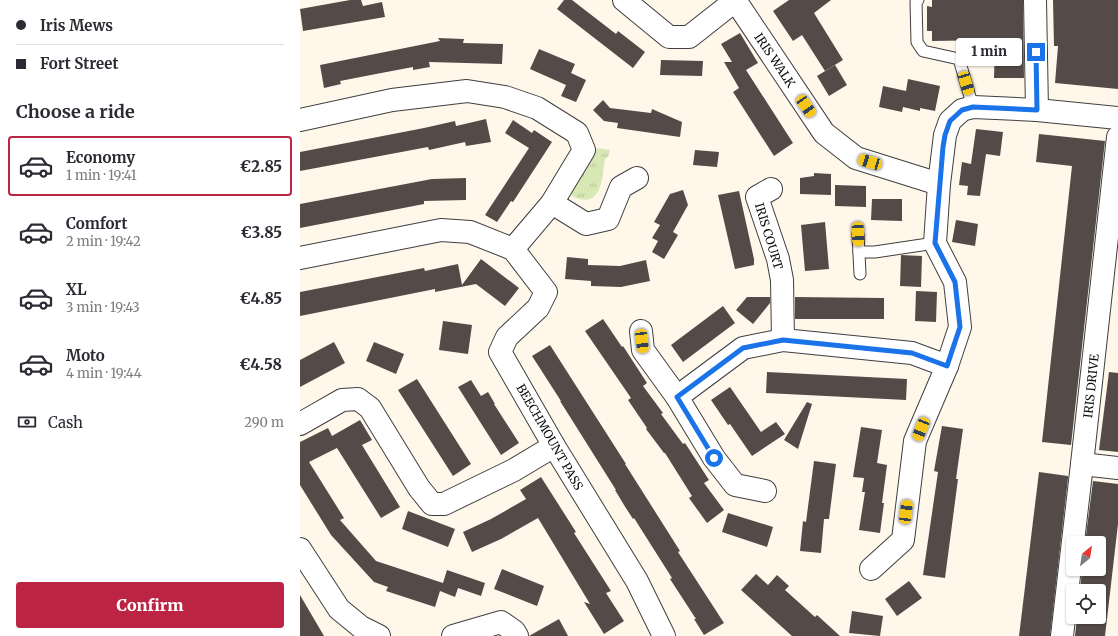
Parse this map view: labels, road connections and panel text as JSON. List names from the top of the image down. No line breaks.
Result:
{"streets":{"street":["IRIS WALK","IRIS COURT","IRIS DRIVE","BEECHMOUNT PASS"]},"north":"top right","page":{"banner":["Iris Mews","Fort Street"],"bubble":"1 min","heading":"Choose a ride","list":[{"name":"Economy","note":"1 min · 19:41","value":"€2.85"},{"name":"Comfort","note":"2 min · 19:42","value":"€3.85"},{"name":"XL","note":"3 min · 19:43","value":"€4.85"},{"name":"Moto","note":"4 min · 19:44","value":"€4.58"}],"pay":["Cash","290 m"],"buttons":"Confirm"}}
